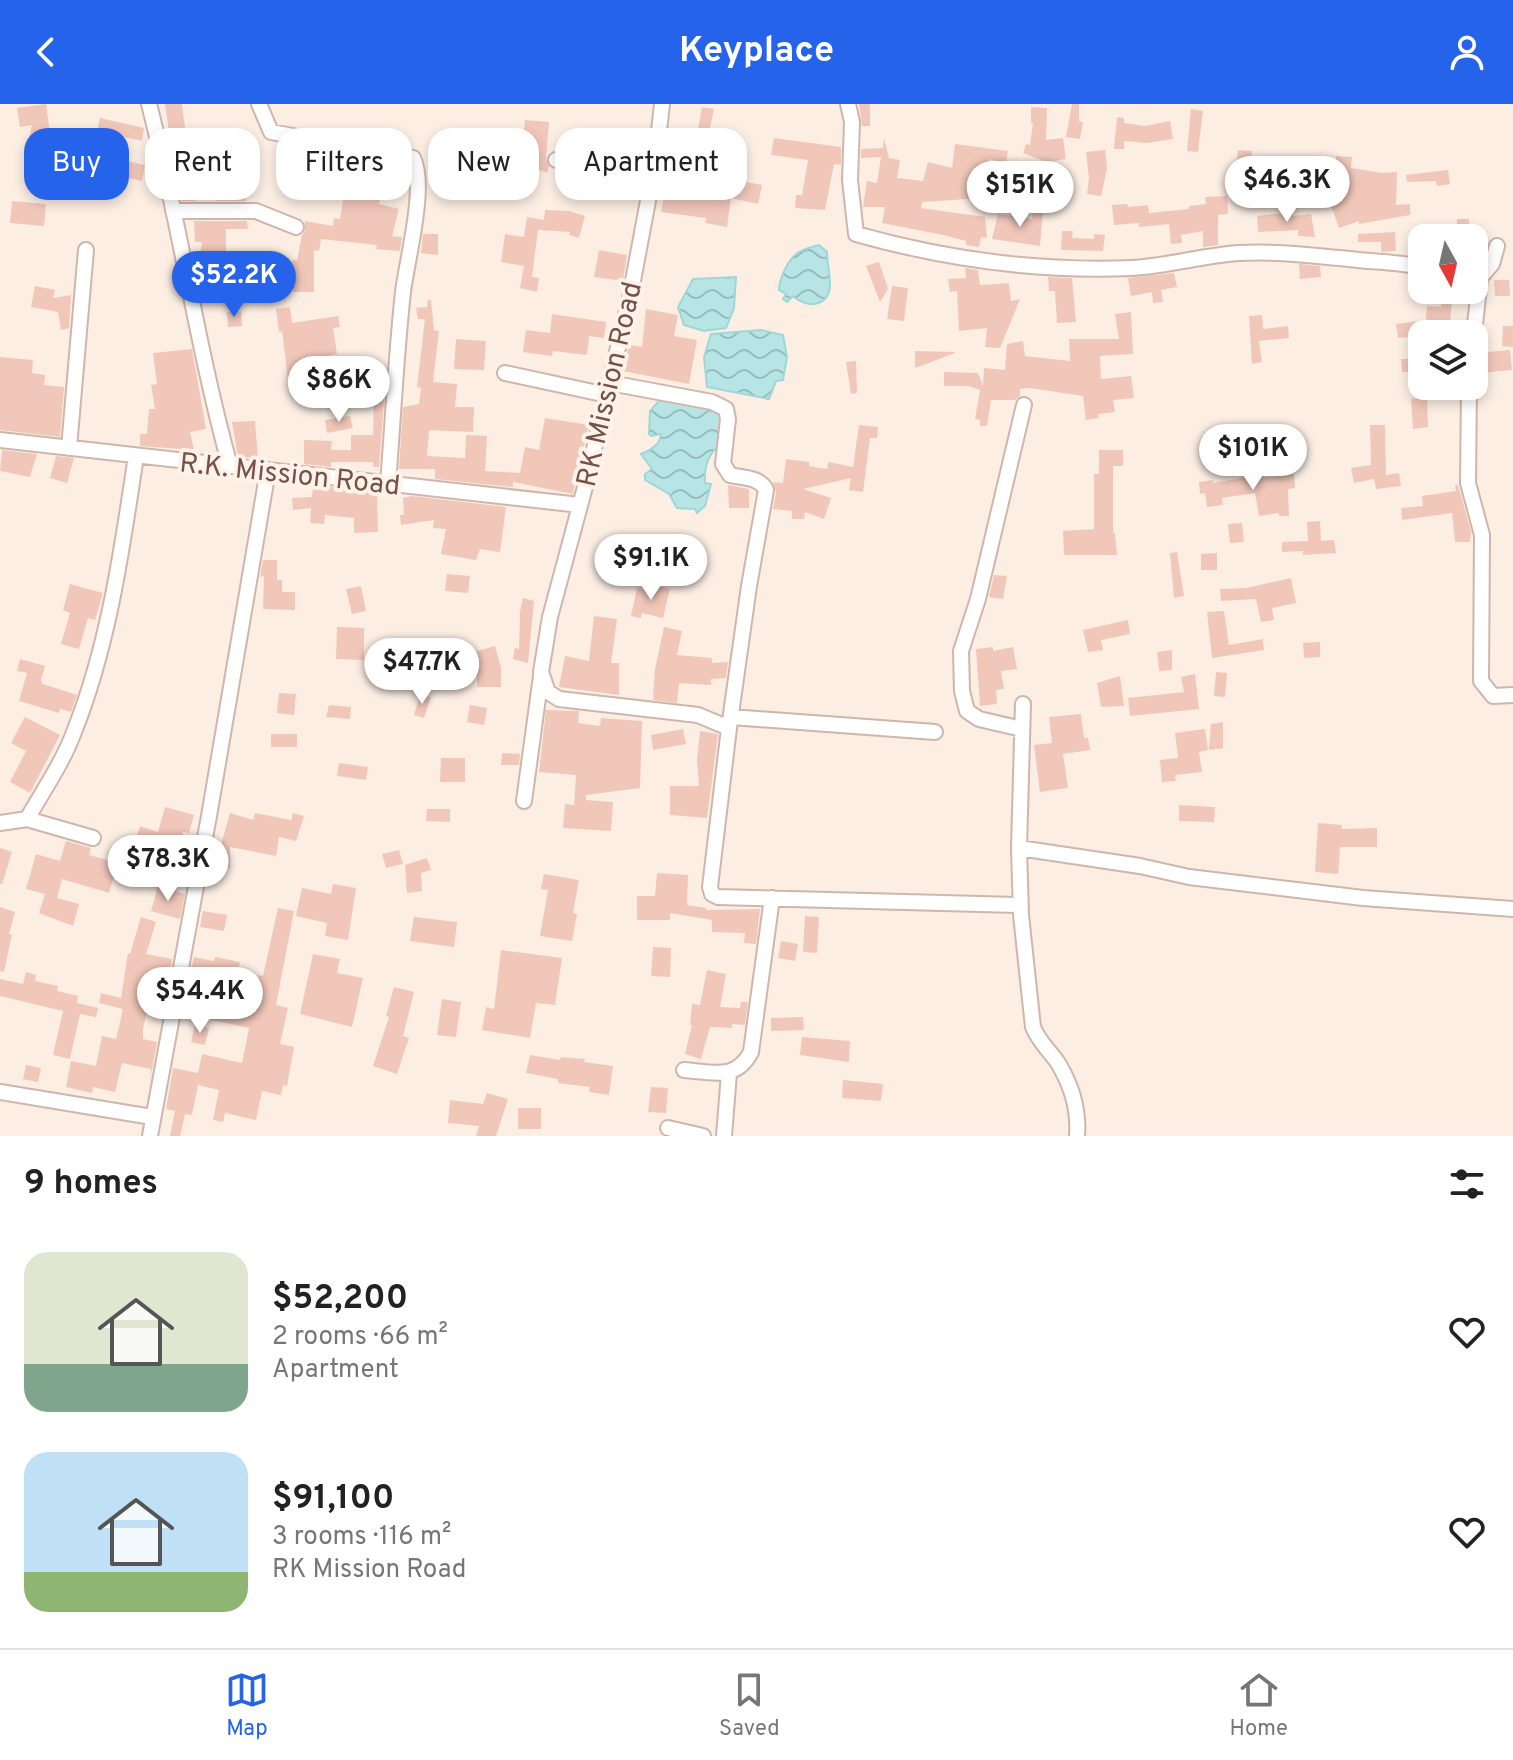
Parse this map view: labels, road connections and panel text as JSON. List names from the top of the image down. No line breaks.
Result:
{"streets":{"street":["RK Mission Road","R.K. Mission Road"]},"crossings":[["RK Mission Road","R.K. Mission Road"]],"north":"bottom","page":{"header":"Keyplace","chip":["Buy","Rent","Filters","New","Apartment"],"price":["$46.3K","$151K","$52.2K","$86K","$101K","$91.1K","$47.7K","$78.3K","$54.4K"],"heading":"9 homes","list":[{"name":"$52,200","note":"2 rooms · 66 m² · Apartment"},{"name":"$91,100","note":"3 rooms · 116 m² · RK Mission Road"}],"tabs":["Map","Saved","Home"]}}
